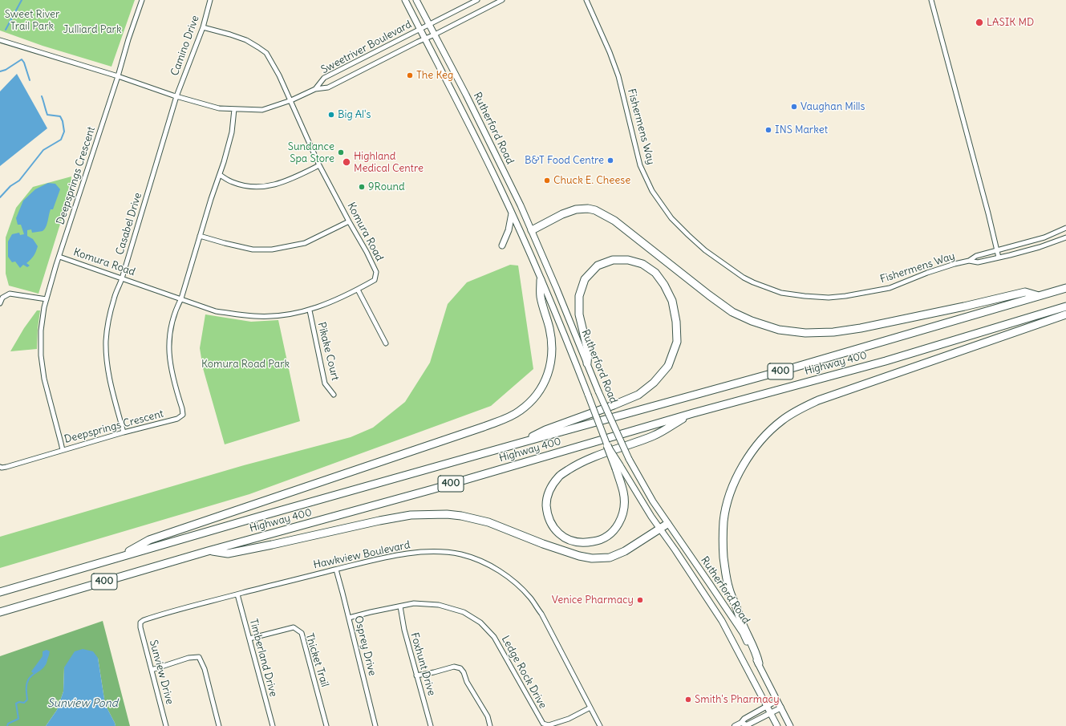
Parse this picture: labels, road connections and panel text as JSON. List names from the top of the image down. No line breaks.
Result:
{"streets":{"highway":["Highway 400","400"],"main road":["Rutherford Road"],"street":["Camino Drive","Sweetriver Boulevard","Fishermens Way","Deepsprings Crescent","Casabel Drive","Komura Road","Pikake Court","Hawkview Boulevard","Osprey Drive","Timberland Drive","Thicket Trail","Foxhunt Drive","Sunview Drive","Ledge Rock Drive"]},"crossings":[["Camino Drive","Sweetriver Boulevard"],["Camino Drive","Casabel Drive"],["Camino Drive","Komura Road"],["Sweetriver Boulevard","Rutherford Road"],["Sweetriver Boulevard","Deepsprings Crescent"],["Sweetriver Boulevard","Casabel Drive"],["Sweetriver Boulevard","Komura Road"],["Deepsprings Crescent","Casabel Drive"],["Deepsprings Crescent","Komura Road"],["Casabel Drive","Komura Road"],["Komura Road","Pikake Court"],["Hawkview Boulevard","Osprey Drive"],["Hawkview Boulevard","Timberland Drive"],["Hawkview Boulevard","Sunview Drive"],["Hawkview Boulevard","Ledge Rock Drive"],["Osprey Drive","Ledge Rock Drive"],["Timberland Drive","Thicket Trail"],["Foxhunt Drive","Ledge Rock Drive"]],"water":["Sunview Pond"],"parks":["Sweet River Trail Park","Julliard Park","Komura Road Park"],"places":["LASIK MD","The Keg","Vaughan Mills","Big Al's","INS Market","Sundance Spa Store","B&T Food Centre","Highland Medical Centre","Chuck E. Cheese","9Round","Venice Pharmacy","Smith's Pharmacy"]}
